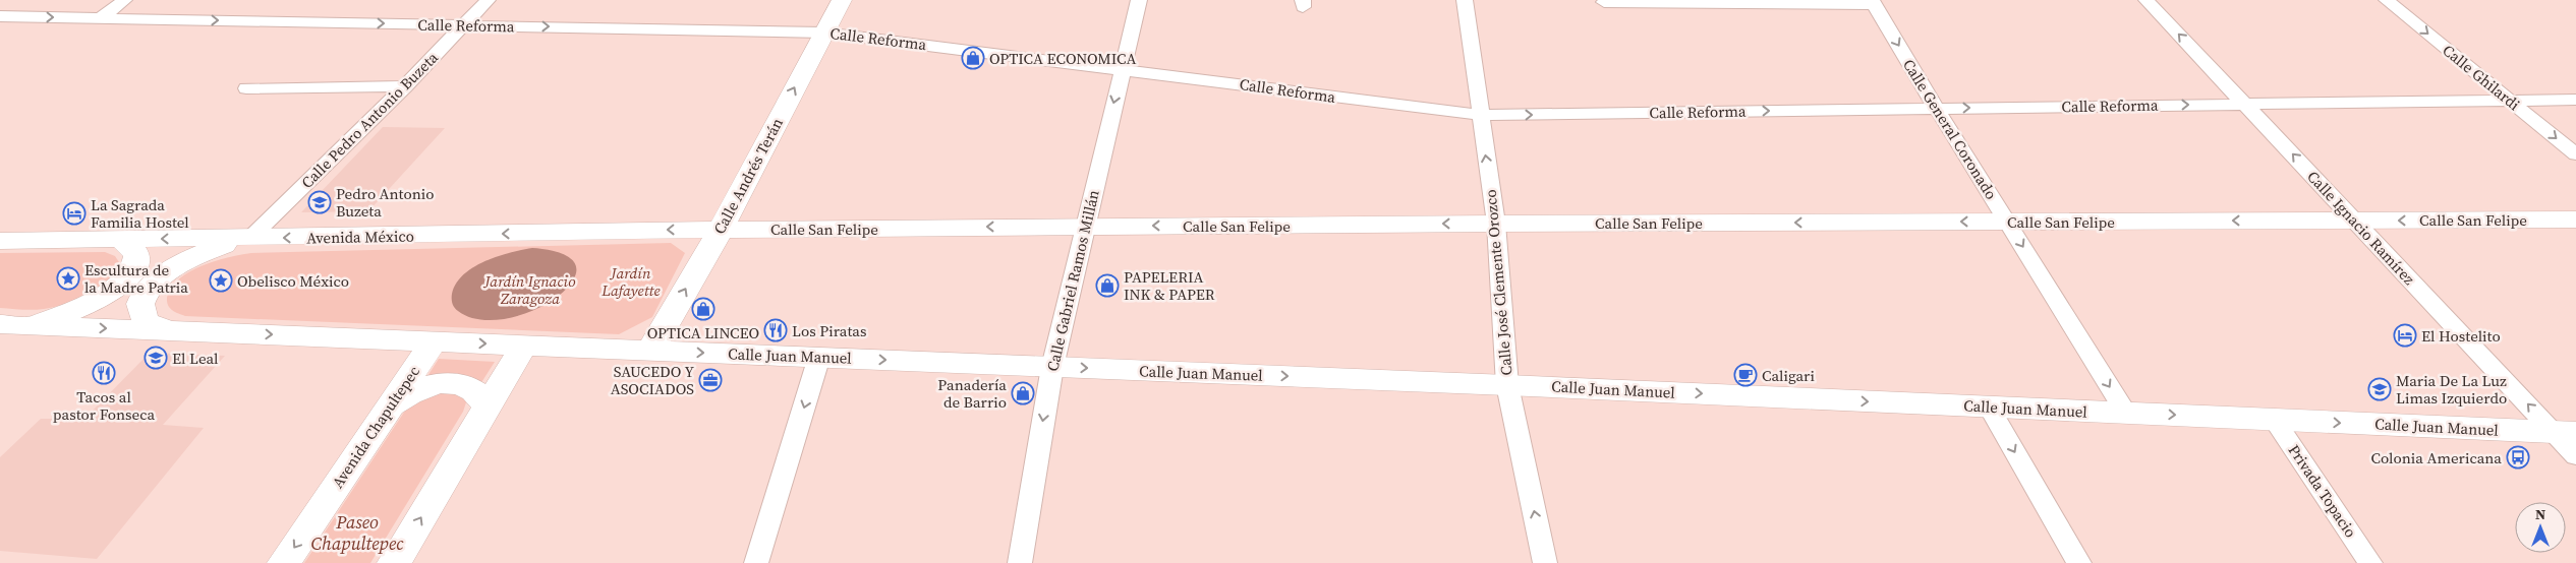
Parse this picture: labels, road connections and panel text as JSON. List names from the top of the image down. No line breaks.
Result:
{"streets":{"main road":["Calle Andrés Terán","Calle San Felipe","Avenida México","Calle Juan Manuel","Avenida Chapultepec"],"street":["Calle Reforma","Calle Ghilardi","Calle Pedro Antonio Buzeta","Calle General Coronado","Calle Ignacio Ramírez","Calle Gabriel Ramos Millán","Calle José Clemente Orozco","Privada Topacio"]},"crossings":[["Calle Reforma","Calle Ghilardi"],["Calle Reforma","Calle Pedro Antonio Buzeta"],["Calle Reforma","Calle General Coronado"],["Calle Reforma","Calle Andrés Terán"],["Calle Reforma","Calle Ignacio Ramírez"],["Calle Reforma","Calle Gabriel Ramos Millán"],["Calle Reforma","Calle José Clemente Orozco"],["Calle Pedro Antonio Buzeta","Avenida México"],["Calle General Coronado","Calle San Felipe"],["Calle General Coronado","Calle Juan Manuel"],["Calle Andrés Terán","Calle San Felipe"],["Calle Andrés Terán","Avenida México"],["Calle Andrés Terán","Calle Juan Manuel"],["Calle San Felipe","Calle Ignacio Ramírez"],["Calle San Felipe","Avenida México"],["Calle San Felipe","Calle Gabriel Ramos Millán"],["Calle San Felipe","Calle José Clemente Orozco"],["Calle Ignacio Ramírez","Calle Juan Manuel"],["Calle Gabriel Ramos Millán","Calle Juan Manuel"],["Calle José Clemente Orozco","Calle Juan Manuel"],["Calle Juan Manuel","Privada Topacio"]],"one_way":["Calle Reforma","Calle Ghilardi","Calle General Coronado","Calle Andrés Terán","Calle San Felipe","Calle Ignacio Ramírez","Calle Gabriel Ramos Millán","Calle José Clemente Orozco","Calle Juan Manuel"],"parks":["Jardín Lafayette","Jardín Ignacio Zaragoza","Paseo Chapultepec"],"places":{"shop":["OPTICA ECONOMICA","PAPELERIA INK & PAPER","OPTICA LINCEO","Panadería de Barrio"],"school or university":["Pedro Antonio Buzeta","El Leal","Maria De La Luz Limas Izquierdo"],"hotel":["La Sagrada Familia Hostel","El Hostelito"],"place":["Escultura de la Madre Patria","Obelisco México"],"restaurant":["Los Piratas","Tacos al pastor Fonseca"],"cafe":["Caligari"],"office":["SAUCEDO Y ASOCIADOS"],"bus stop":["Colonia Americana"]},"north":"top"}
